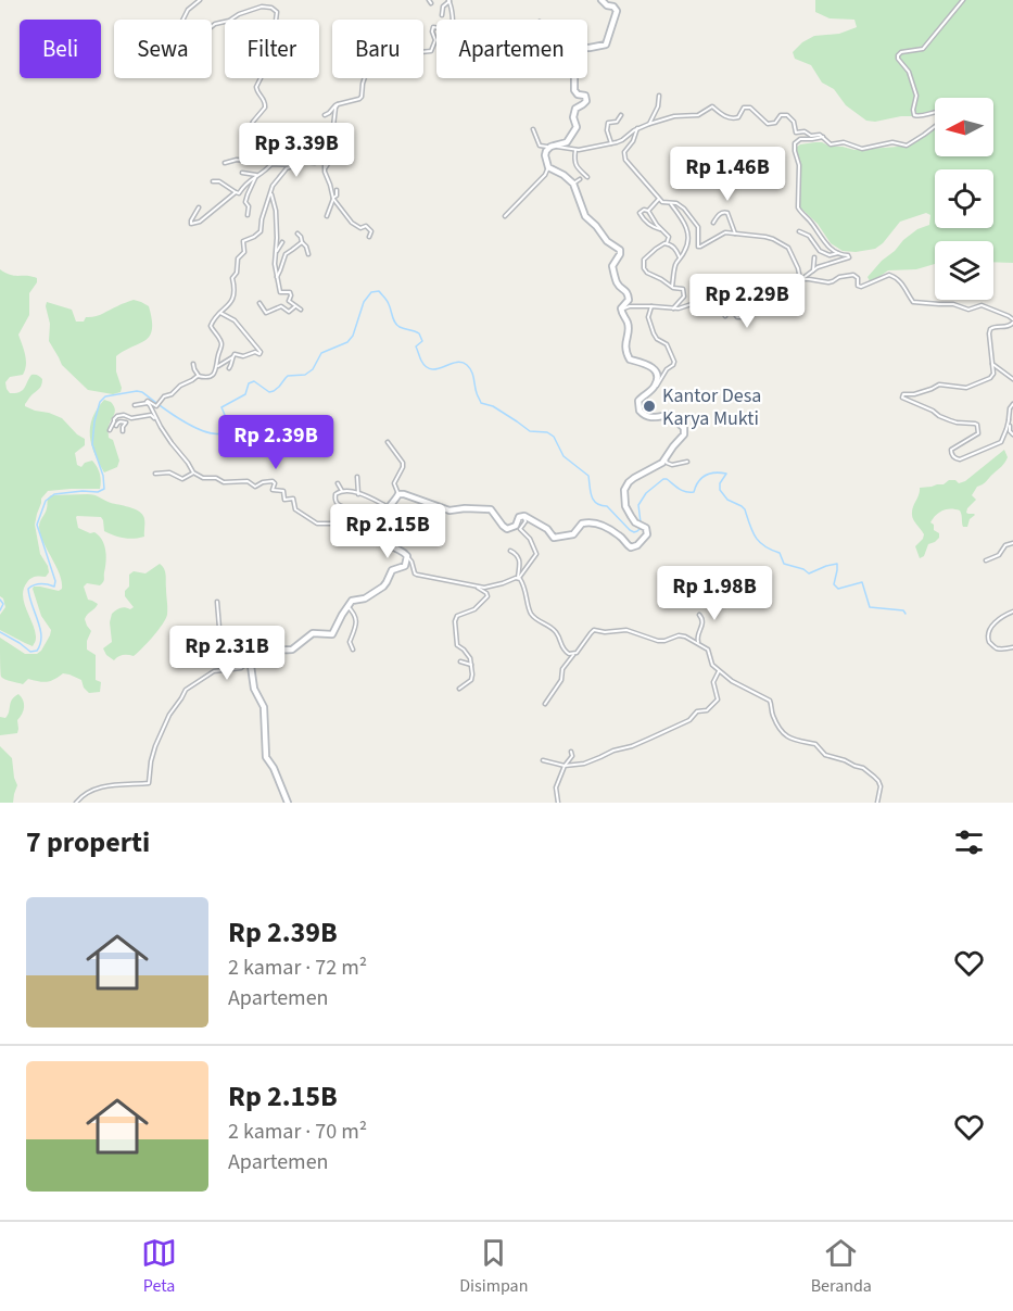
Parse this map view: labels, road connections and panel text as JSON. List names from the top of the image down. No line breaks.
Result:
{"places":["Kantor Desa Karya Mukti"],"north":"left","page":{"chip":["Beli","Sewa","Filter","Baru","Apartemen"],"price":["Rp 3.39B","Rp 1.46B","Rp 2.29B","Rp 2.39B","Rp 2.15B","Rp 1.98B","Rp 2.31B"],"heading":"7 properti","list":[{"name":"Rp 2.39B","note":"2 kamar · 72 m² · Apartemen"},{"name":"Rp 2.15B","note":"2 kamar · 70 m² · Apartemen"}],"tabs":["Peta","Disimpan","Beranda"]}}
